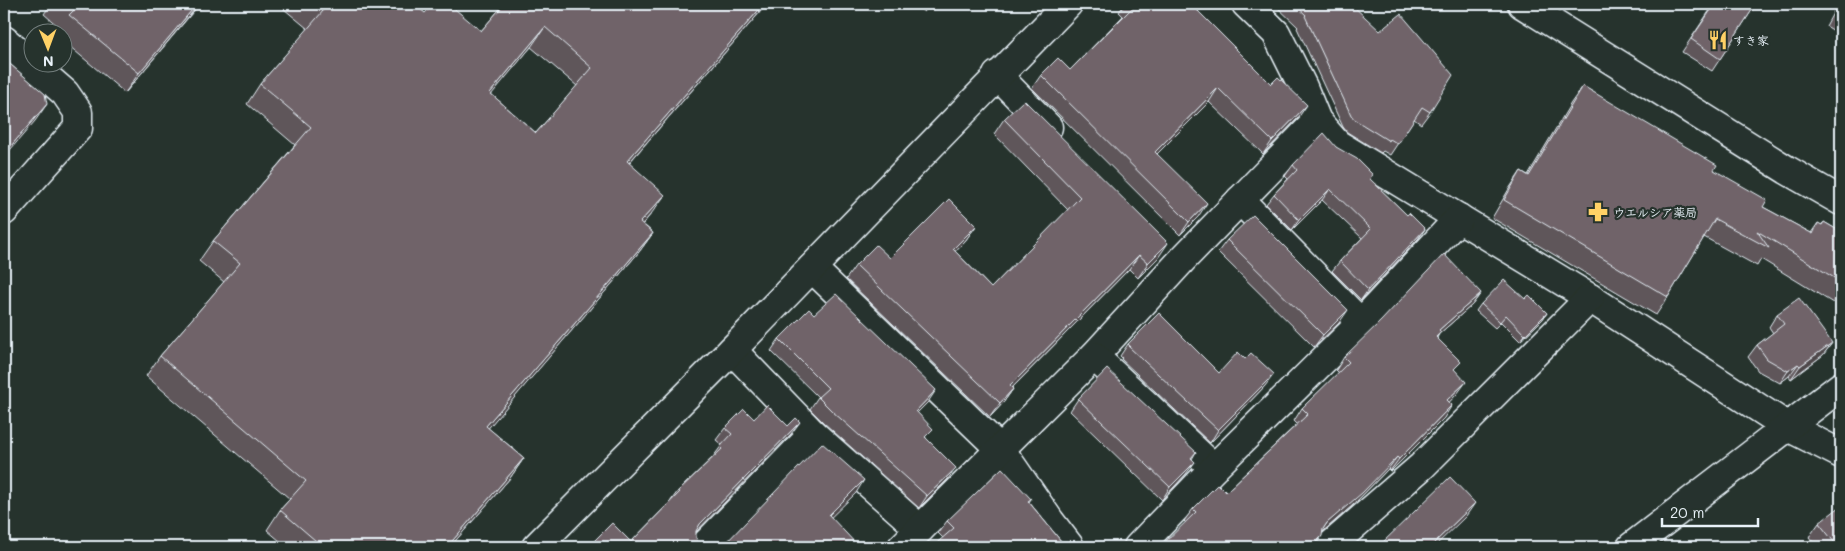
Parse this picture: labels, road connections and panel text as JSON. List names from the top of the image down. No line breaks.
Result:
{"places":{"restaurant":["すき家"],"pharmacy":["ウエルシア薬局"]},"scale_bar":"20 m","north":"bottom"}
